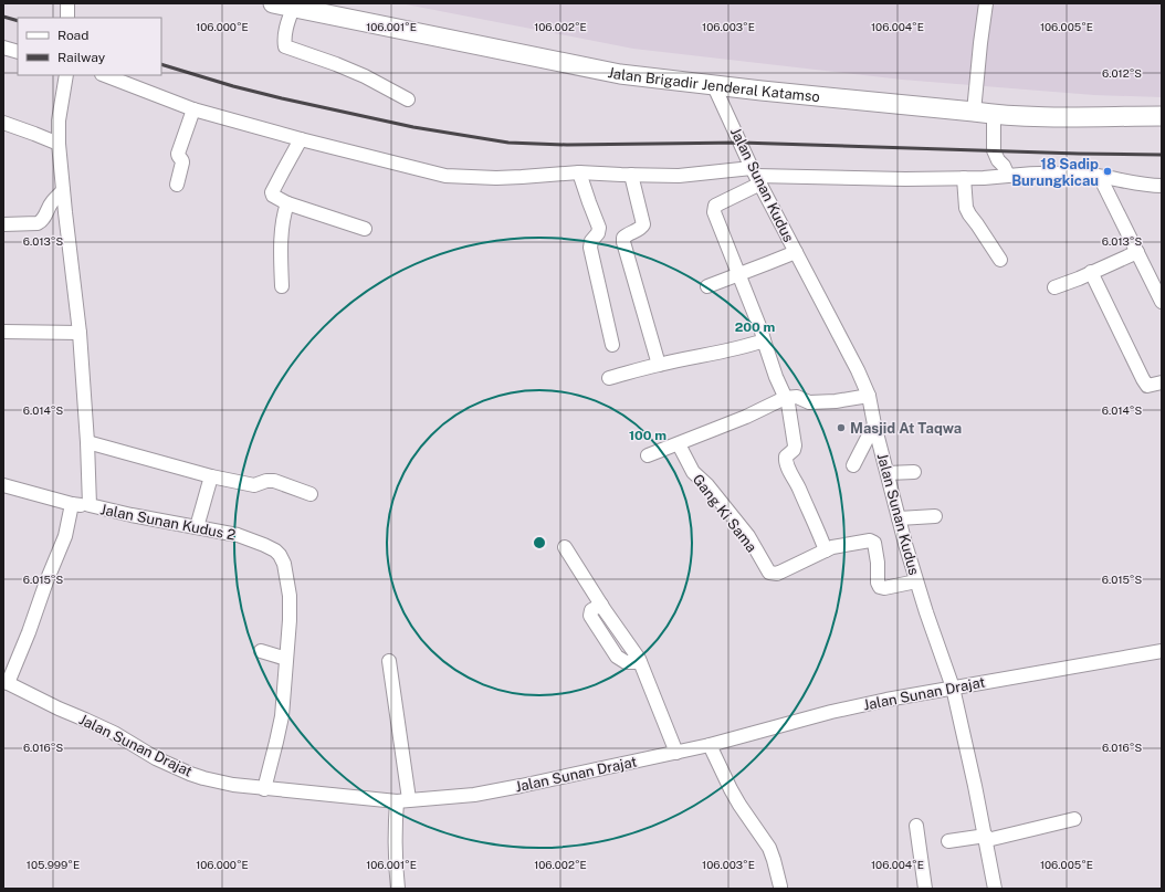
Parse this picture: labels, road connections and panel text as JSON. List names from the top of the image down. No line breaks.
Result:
{"streets":{"highway":["Jalan Brigadir Jenderal Katamso"],"street":["Jalan Sunan Kudus","Gang Ki Sama","Jalan Sunan Kudus 2","Jalan Sunan Drajat"]},"crossings":[["Jalan Brigadir Jenderal Katamso","Jalan Sunan Kudus"],["Jalan Sunan Kudus","Gang Ki Sama"],["Jalan Sunan Kudus","Jalan Sunan Drajat"],["Jalan Sunan Kudus 2","Jalan Sunan Drajat"]],"places":["18 Sadip Burungkicau","Masjid At Taqwa"],"legend":["Road","Railway"],"coordinates":["106.000°E","106.001°E","106.002°E","106.003°E","106.004°E","106.005°E","6.012°S","6.013°S","6.014°S","6.015°S","6.016°S","105.999°E"],"rings":["200 m","100 m"]}
